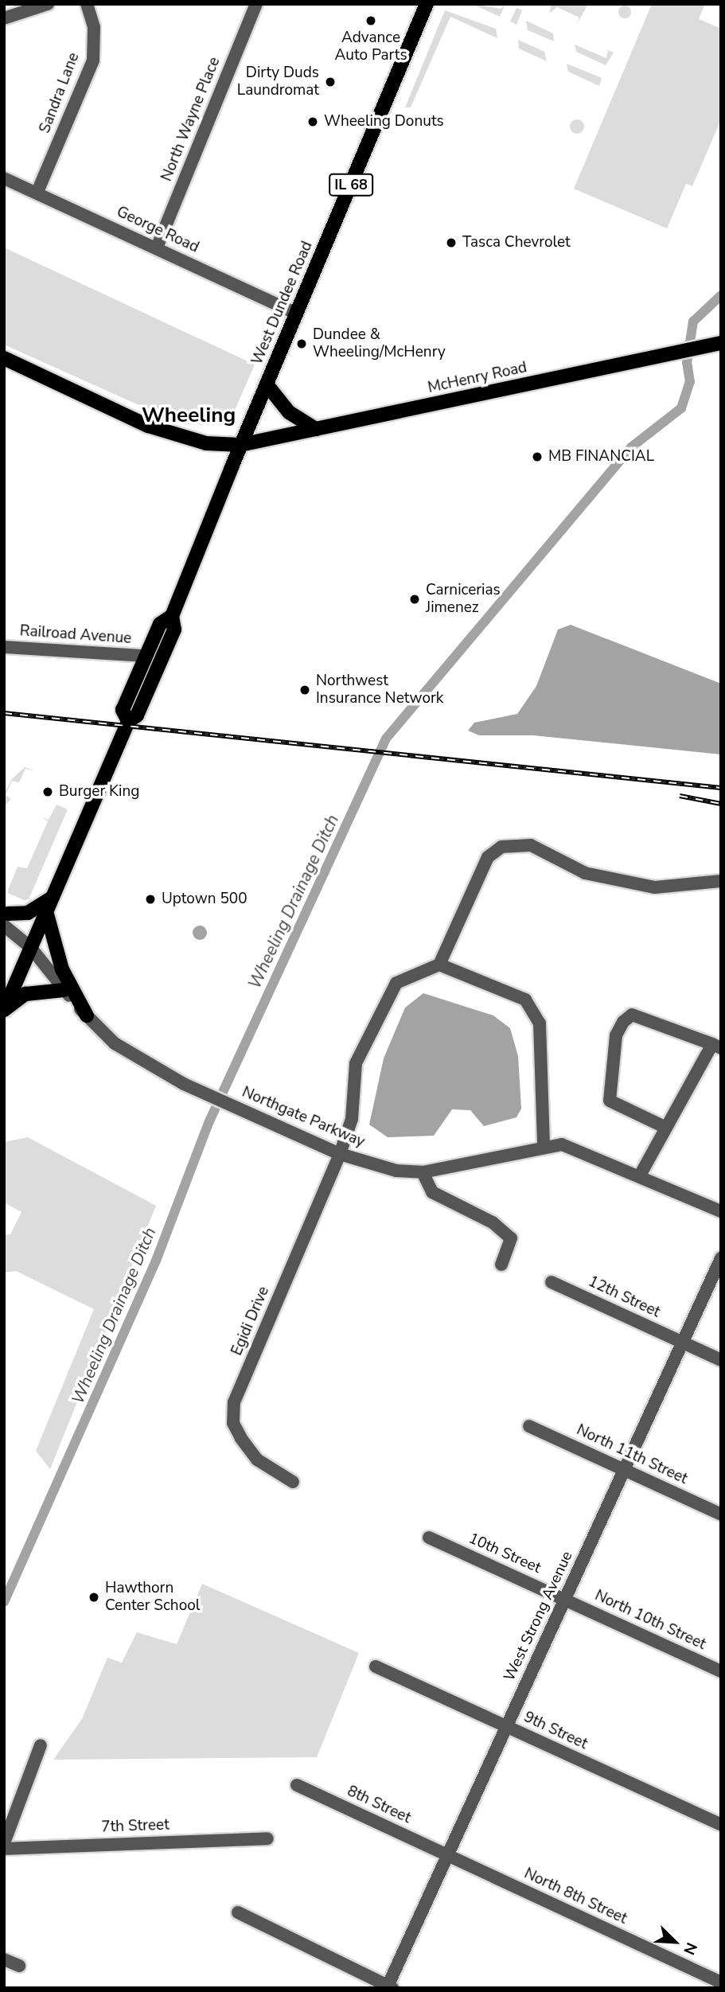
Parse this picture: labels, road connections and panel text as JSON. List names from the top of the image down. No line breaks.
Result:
{"streets":{"main road":["IL 68","West Dundee Road","McHenry Road"],"street":["Sandra Lane","North Wayne Place","George Road","Railroad Avenue","Northgate Parkway","12th Street","Egidi Drive","North 11th Street","10th Street","West Strong Avenue","North 10th Street","9th Street","8th Street","7th Street","North 8th Street"]},"crossings":[["Sandra Lane","George Road"],["North Wayne Place","George Road"],["George Road","West Dundee Road"],["West Dundee Road","McHenry Road"],["West Dundee Road","Railroad Avenue"],["West Dundee Road","Northgate Parkway"],["Northgate Parkway","Egidi Drive"],["12th Street","West Strong Avenue"],["North 11th Street","West Strong Avenue"],["10th Street","West Strong Avenue"],["10th Street","North 10th Street"],["West Strong Avenue","North 10th Street"],["West Strong Avenue","9th Street"],["West Strong Avenue","8th Street"],["West Strong Avenue","North 8th Street"],["8th Street","North 8th Street"]],"districts":["Wheeling"],"water":["Wheeling Drainage Ditch"],"places":["Advance Auto Parts","Dirty Duds Laundromat","Wheeling Donuts","Tasca Chevrolet","Dundee & Wheeling/McHenry","MB FINANCIAL","Carnicerias Jimenez","Northwest Insurance Network","Burger King","Uptown 500","Hawthorn Center School"],"north":"bottom right"}
